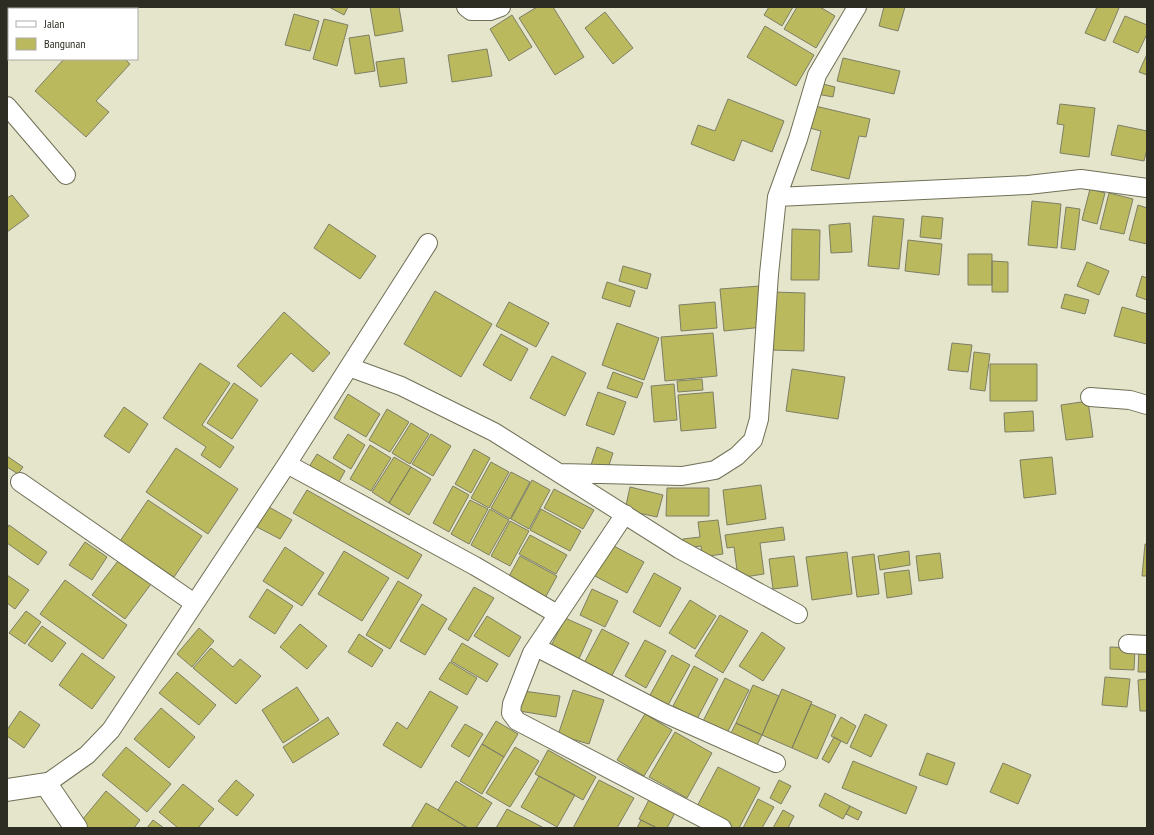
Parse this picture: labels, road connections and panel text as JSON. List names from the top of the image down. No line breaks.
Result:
{"legend":["Jalan","Bangunan"]}
